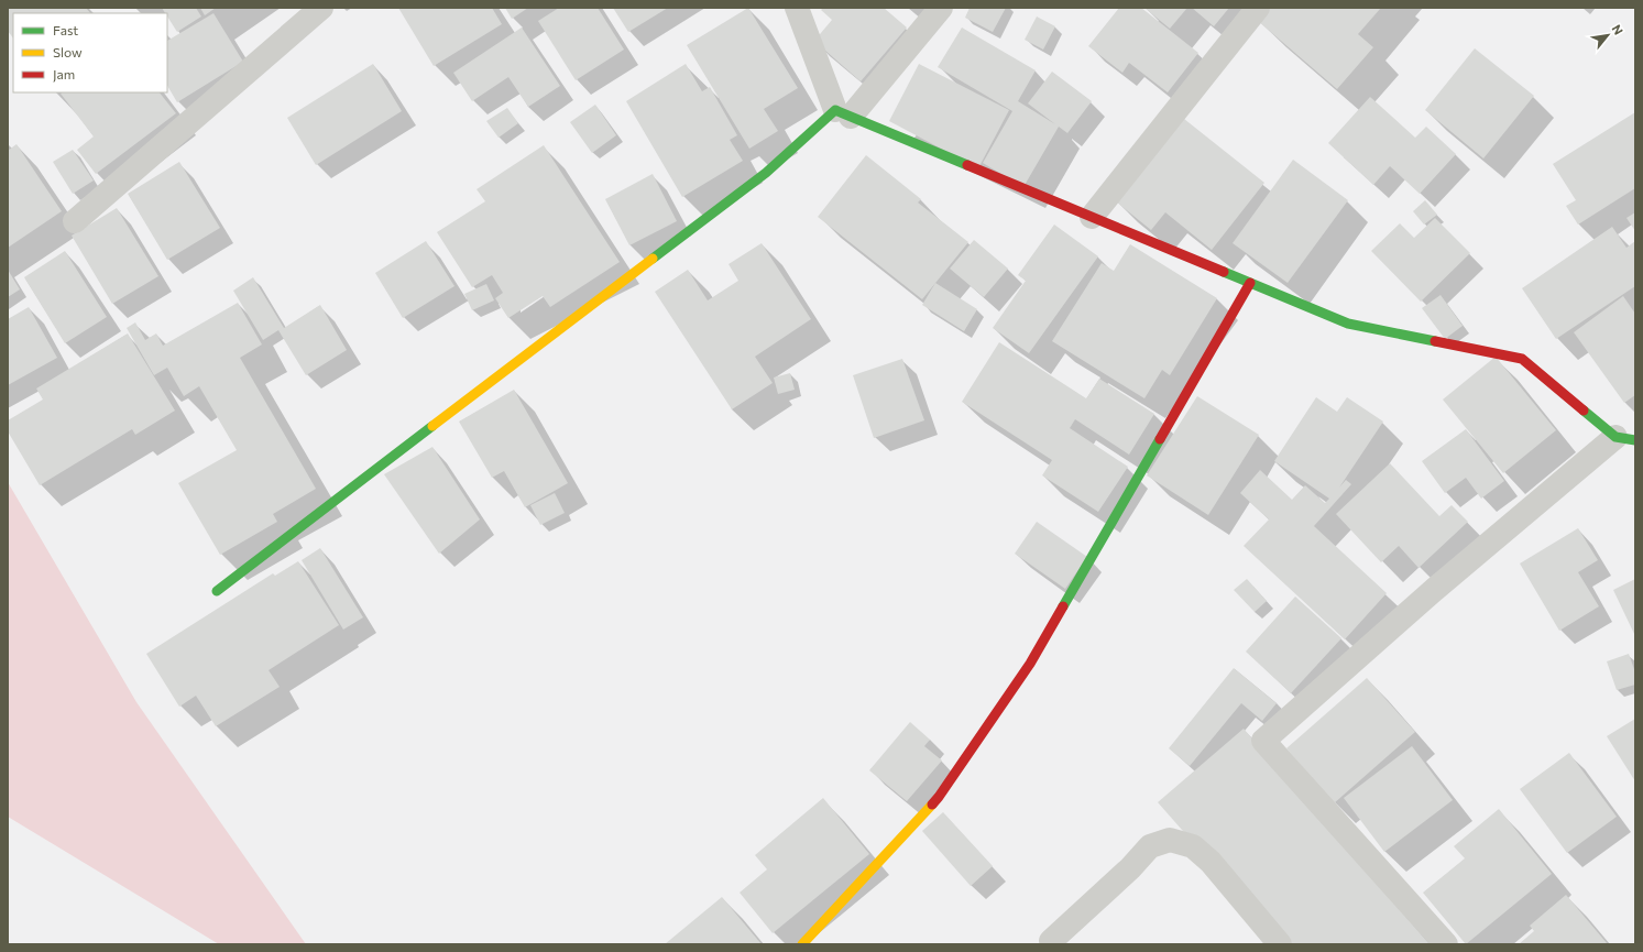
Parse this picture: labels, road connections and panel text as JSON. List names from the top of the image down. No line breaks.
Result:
{"legend":["Fast","Slow","Jam"],"north":"top right"}
